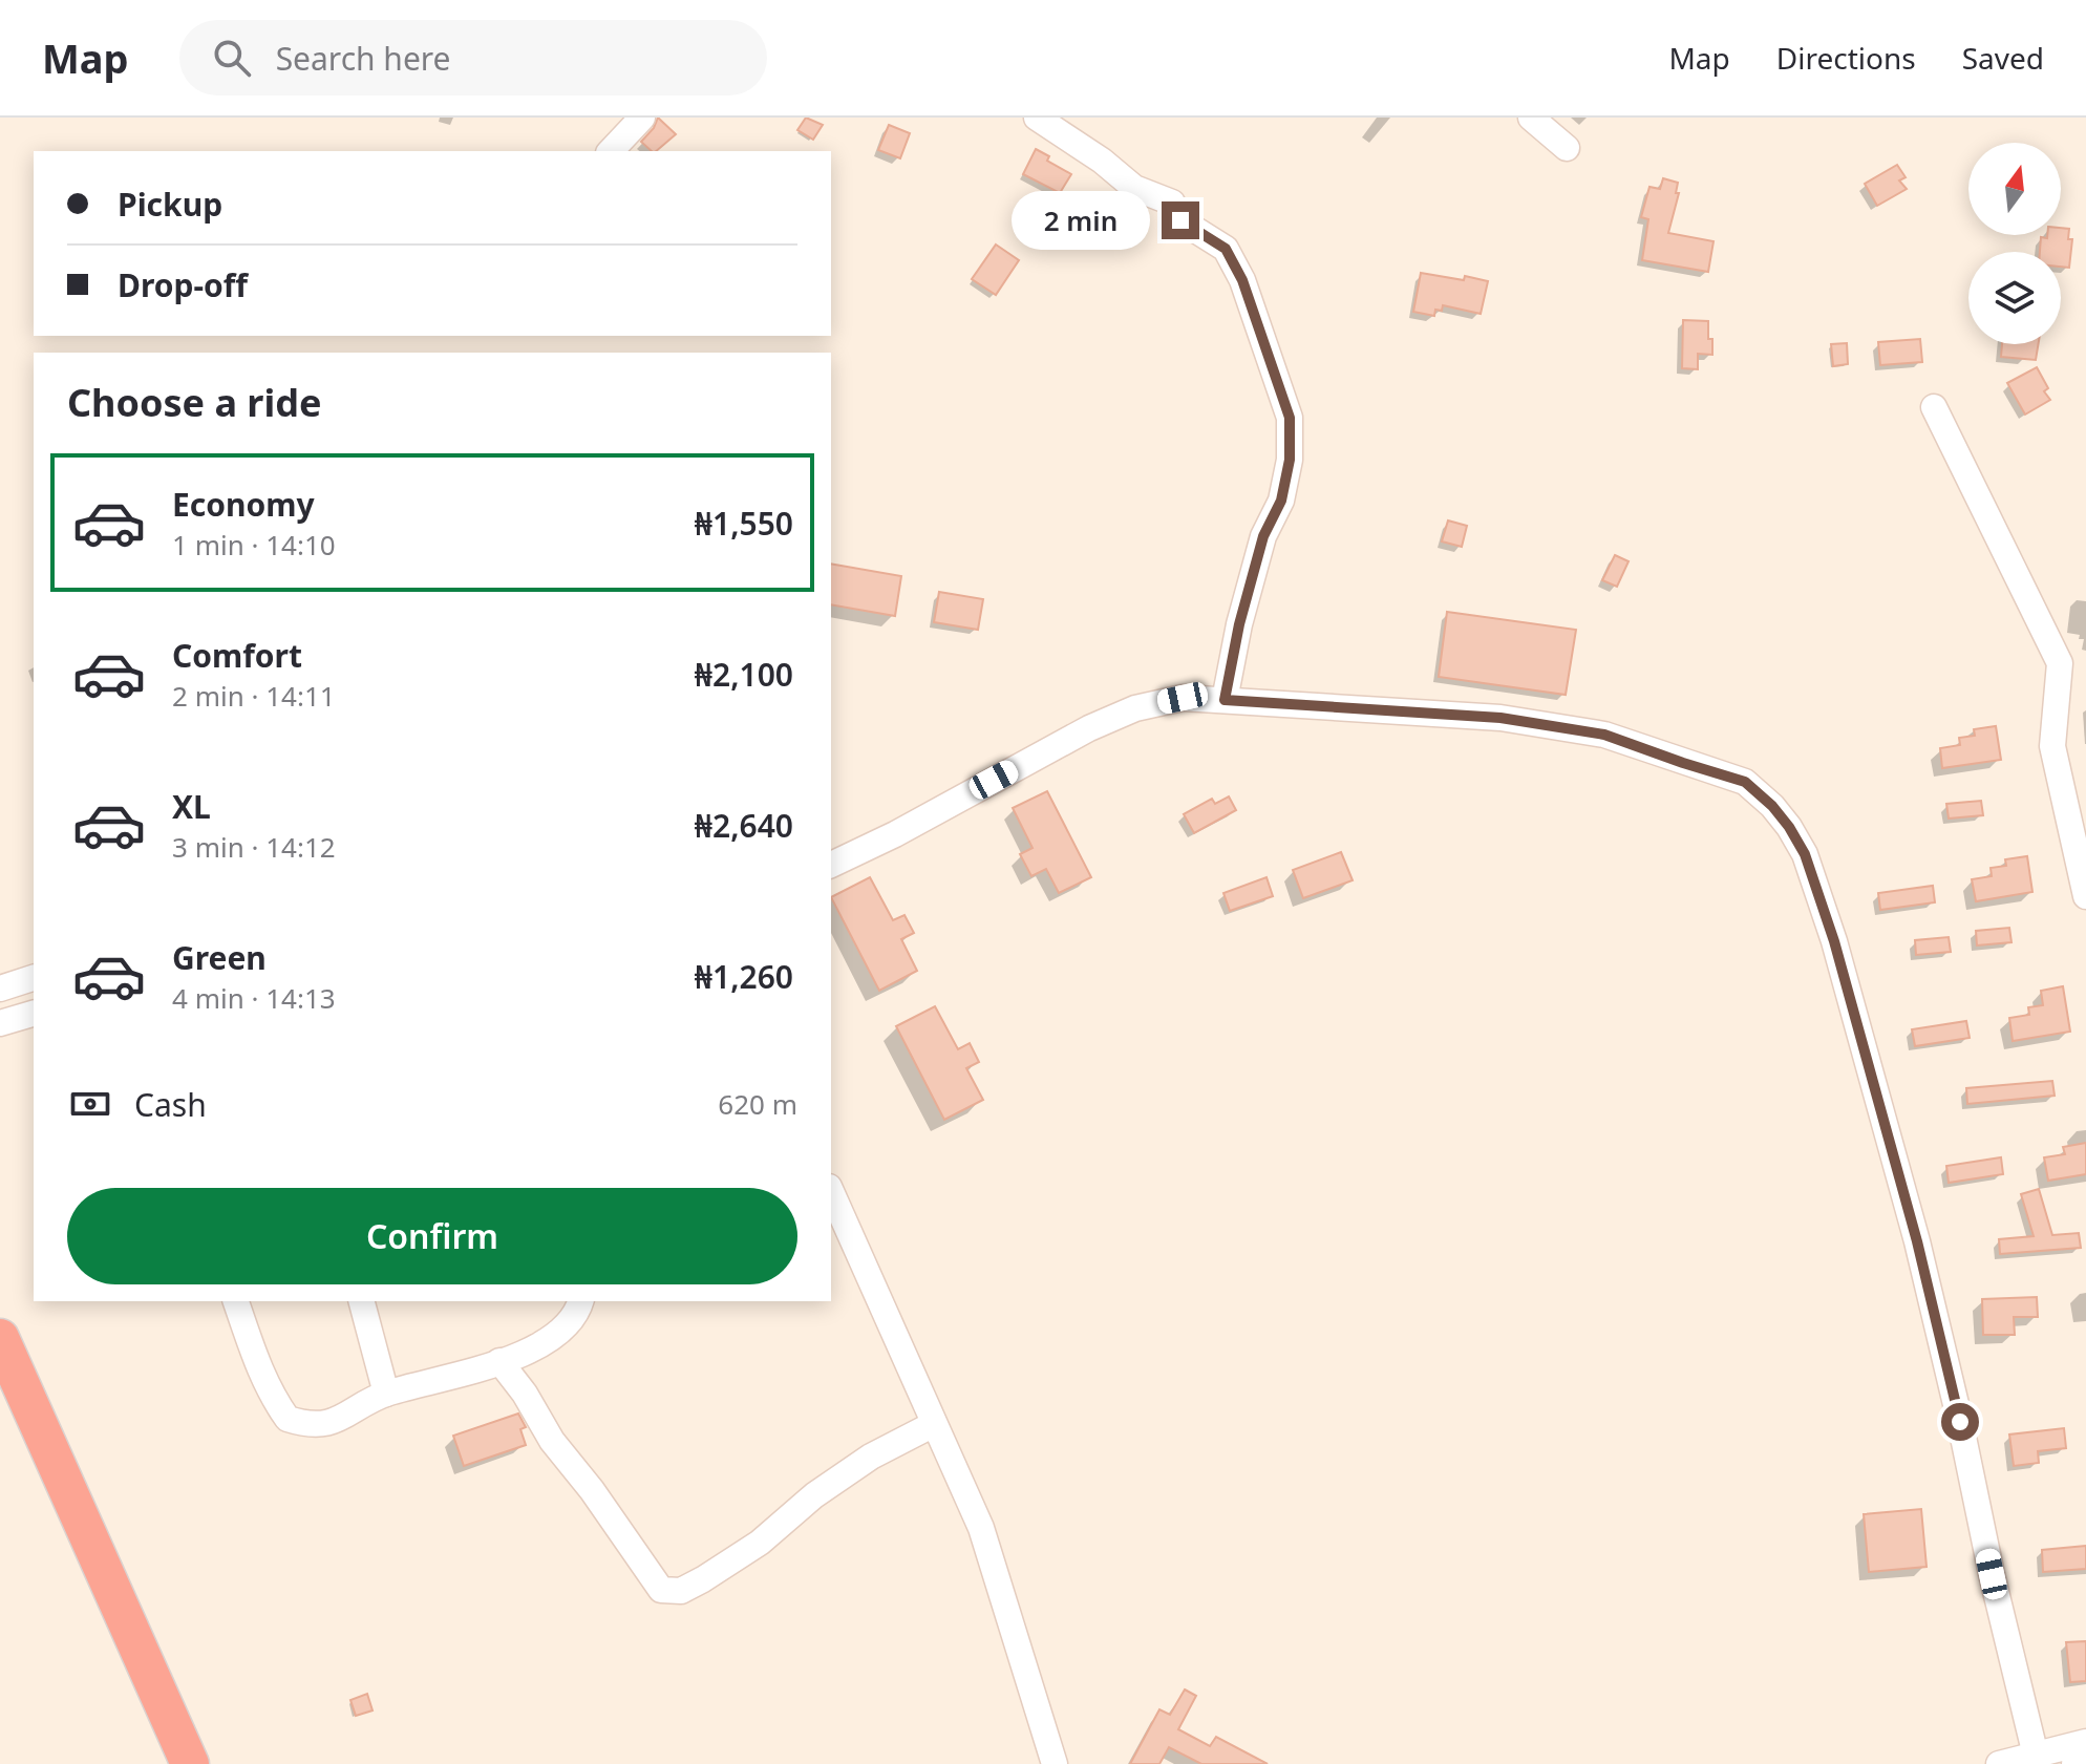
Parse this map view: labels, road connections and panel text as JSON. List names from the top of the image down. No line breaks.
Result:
{"north":"top","page":{"header":"Map","search":"Search here","nav":["Map","Directions","Saved"],"banner":["Pickup","Drop-off"],"bubble":"2 min","heading":"Choose a ride","list":[{"name":"Economy","note":"1 min · 14:10","value":"₦1,550"},{"name":"Comfort","note":"2 min · 14:11","value":"₦2,100"},{"name":"XL","note":"3 min · 14:12","value":"₦2,640"},{"name":"Green","note":"4 min · 14:13","value":"₦1,260"}],"pay":["Cash","620 m"],"buttons":"Confirm"}}
